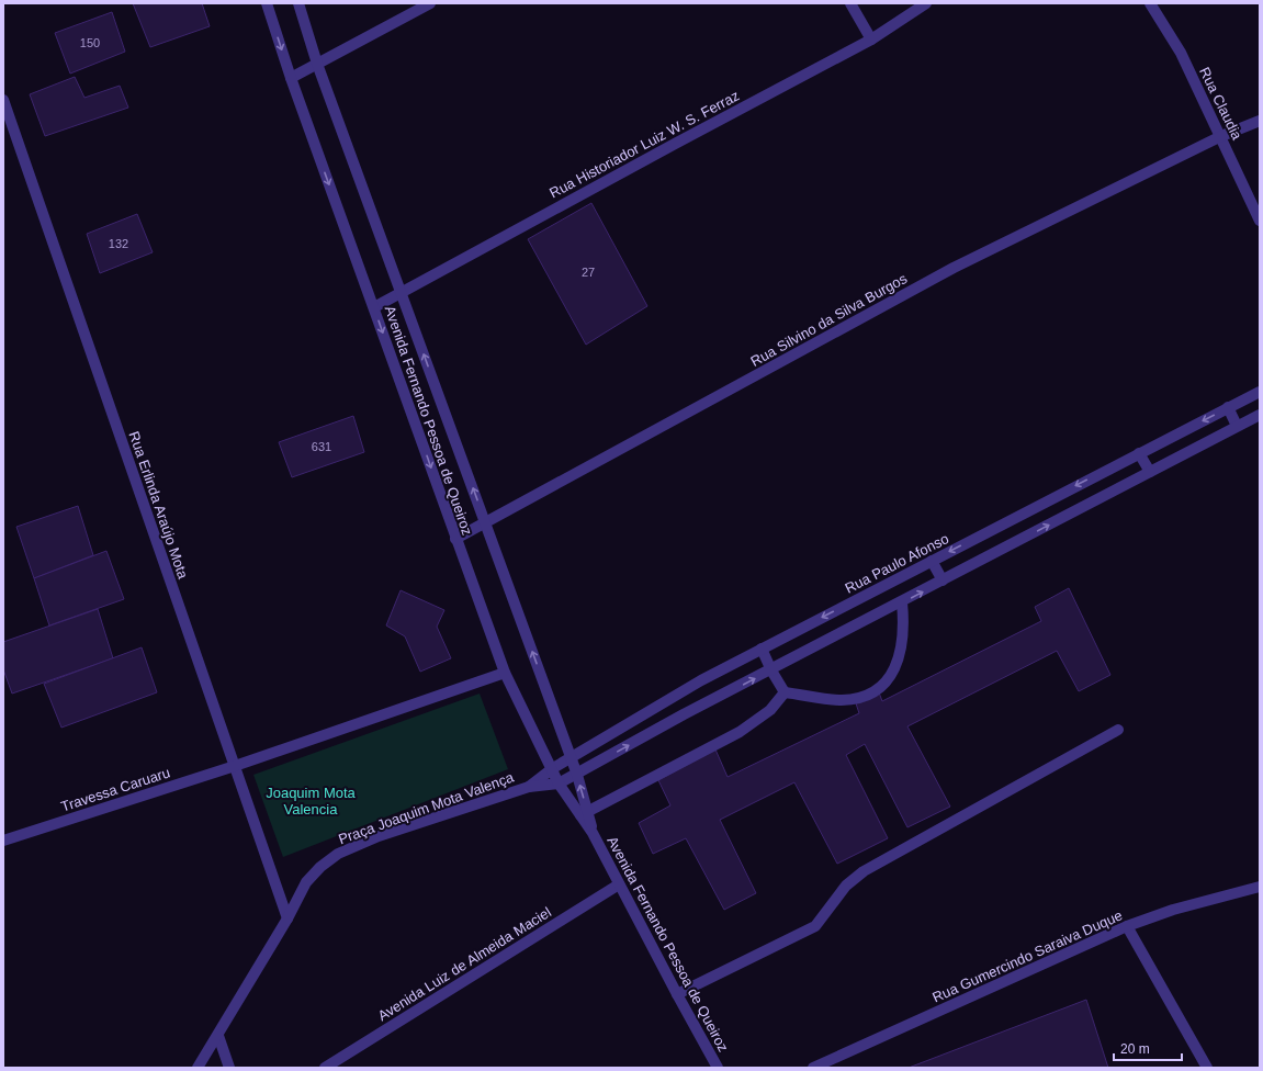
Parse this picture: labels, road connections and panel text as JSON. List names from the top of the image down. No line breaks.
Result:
{"streets":{"street":["Rua Claudia","Rua Historiador Luiz W. S. Ferraz","Rua Silvino da Silva Burgos","Avenida Fernando Pessoa de Queiroz","Rua Erlinda Araújo Mota","Rua Paulo Afonso","Travessa Caruaru","Praça Joaquim Mota Valença","Rua Gumercindo Saraiva Duque","Avenida Luiz de Almeida Maciel"]},"crossings":[["Rua Claudia","Rua Silvino da Silva Burgos"],["Rua Historiador Luiz W. S. Ferraz","Avenida Fernando Pessoa de Queiroz"],["Rua Silvino da Silva Burgos","Avenida Fernando Pessoa de Queiroz"],["Avenida Fernando Pessoa de Queiroz","Rua Paulo Afonso"],["Avenida Fernando Pessoa de Queiroz","Praça Joaquim Mota Valença"],["Avenida Fernando Pessoa de Queiroz","Avenida Luiz de Almeida Maciel"],["Rua Erlinda Araújo Mota","Travessa Caruaru"],["Rua Erlinda Araújo Mota","Praça Joaquim Mota Valença"],["Rua Paulo Afonso","Praça Joaquim Mota Valença"]],"parks":["Joaquim Mota Valencia"],"house_numbers":["150","132","27","631"],"scale_bar":"20 m"}
